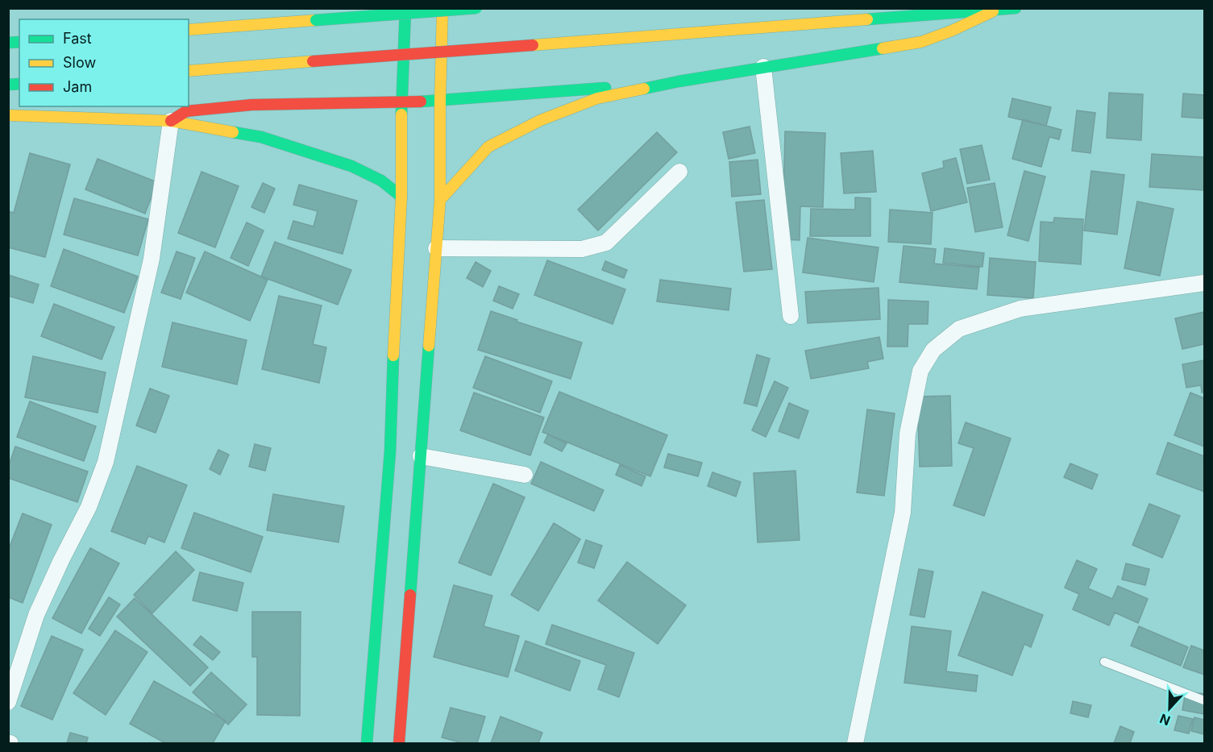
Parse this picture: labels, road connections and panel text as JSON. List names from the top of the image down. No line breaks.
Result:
{"legend":["Fast","Slow","Jam"],"north":"bottom"}
